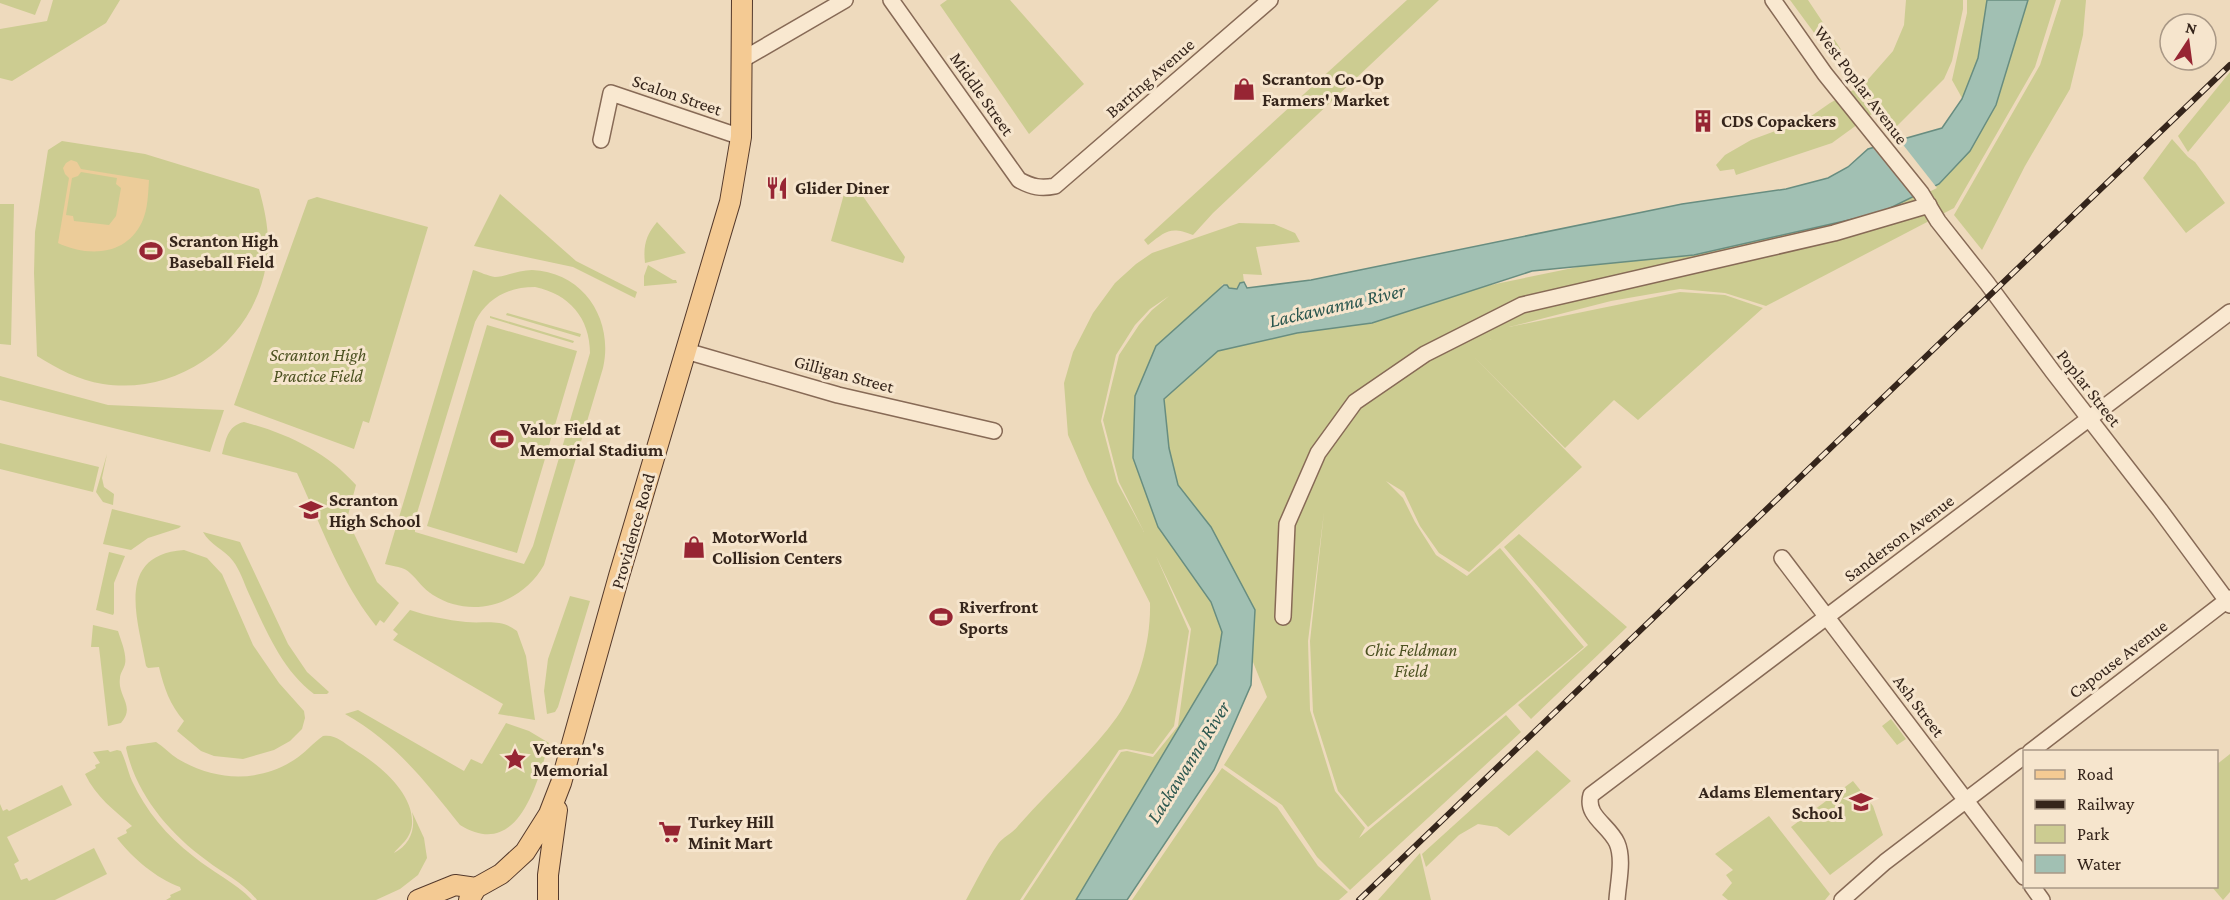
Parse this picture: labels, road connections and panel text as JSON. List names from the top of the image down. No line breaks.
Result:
{"streets":{"main road":["Providence Road"],"street":["Barring Avenue","West Poplar Avenue","Middle Street","Scalon Street","Gilligan Street","Poplar Street","Sanderson Avenue","Capouse Avenue","Ash Street"]},"crossings":[["Barring Avenue","Middle Street"],["West Poplar Avenue","Poplar Street"],["Scalon Street","Providence Road"],["Gilligan Street","Providence Road"],["Poplar Street","Sanderson Avenue"],["Poplar Street","Capouse Avenue"],["Sanderson Avenue","Ash Street"]],"water":["Lackawanna River"],"parks":["Scranton High Practice Field","Chic Feldman Field"],"places":{"shop":["Scranton Co-Op Farmers' Market","MotorWorld Collision Centers"],"building":["CDS Copackers"],"restaurant":["Glider Diner"],"sports":["Scranton High Baseball Field","Valor Field at Memorial Stadium","Riverfront Sports"],"school or university":["Scranton High School","Adams Elementary School"],"place":["Veteran's Memorial"],"supermarket":["Turkey Hill Minit Mart"]},"legend":["Road","Railway","Park","Water"],"north":"top"}
